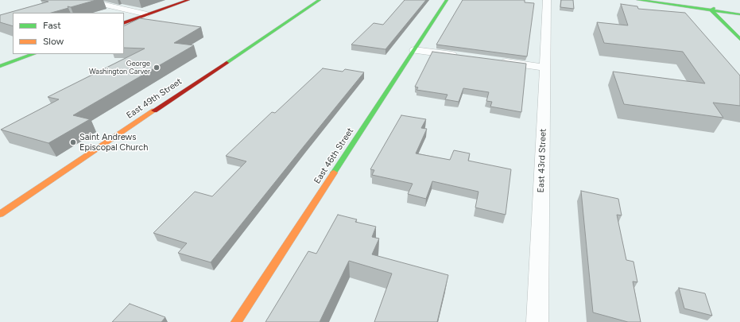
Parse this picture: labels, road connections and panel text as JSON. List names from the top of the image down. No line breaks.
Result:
{"streets":{"street":["East 49th Street","East 46th Street","East 43rd Street"]},"places":["George Washington Carver","Saint Andrews Episcopal Church"],"legend":["Fast","Slow"]}
